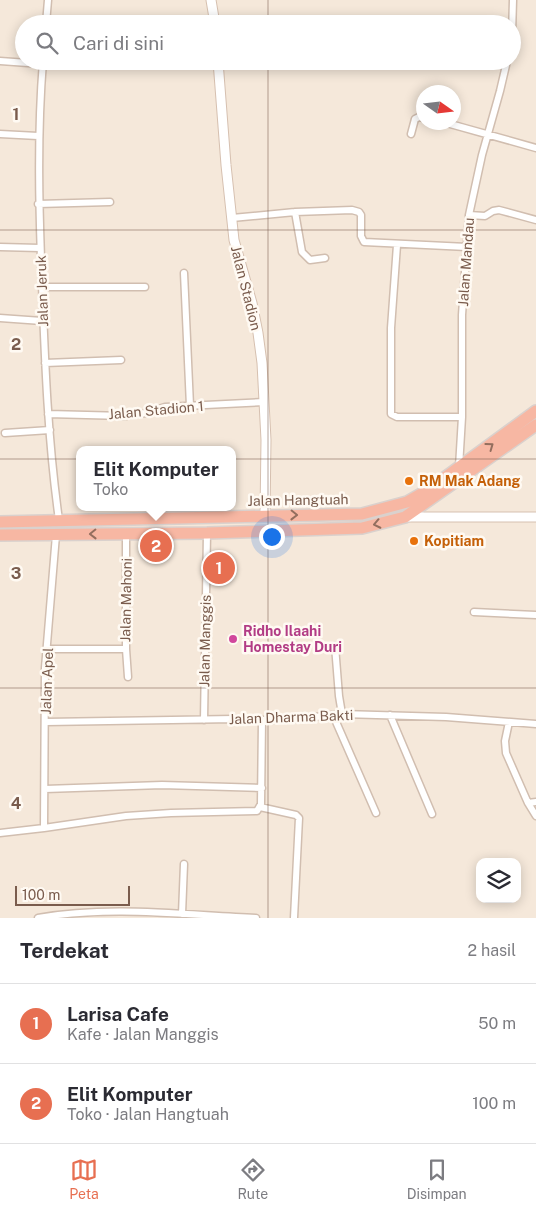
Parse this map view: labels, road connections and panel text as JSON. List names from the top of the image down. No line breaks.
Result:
{"streets":{"highway":["Jalan Hangtuah"],"street":["Jalan Mandau","Jalan Stadion","Jalan Jeruk","Jalan Stadion 1","Jalan Mahoni","Jalan Manggis","Jalan Apel","Jalan Dharma Bakti"]},"crossings":[["Jalan Mandau","Jalan Hangtuah"],["Jalan Stadion","Jalan Stadion 1"],["Jalan Stadion","Jalan Hangtuah"],["Jalan Jeruk","Jalan Stadion 1"],["Jalan Jeruk","Jalan Hangtuah"],["Jalan Mahoni","Jalan Apel"],["Jalan Manggis","Jalan Dharma Bakti"],["Jalan Apel","Jalan Dharma Bakti"]],"places":["RM Mak Adang","Kopitiam","Ridho Ilaahi Homestay Duri"],"scale_bar":"100 m","north":"right","page":{"search":"Cari di sini","popup":["Elit Komputer","Toko"],"pins":["2","1"],"scale":"100 m","heading":["Terdekat","2 hasil"],"list":[{"mark":"1","name":"Larisa Cafe","note":"Kafe · Jalan Manggis","value":"50 m"},{"mark":"2","name":"Elit Komputer","note":"Toko · Jalan Hangtuah","value":"100 m"}],"nav":["Peta","Rute","Disimpan"]},"grid":{"rows":["1","2","3","4"]}}
